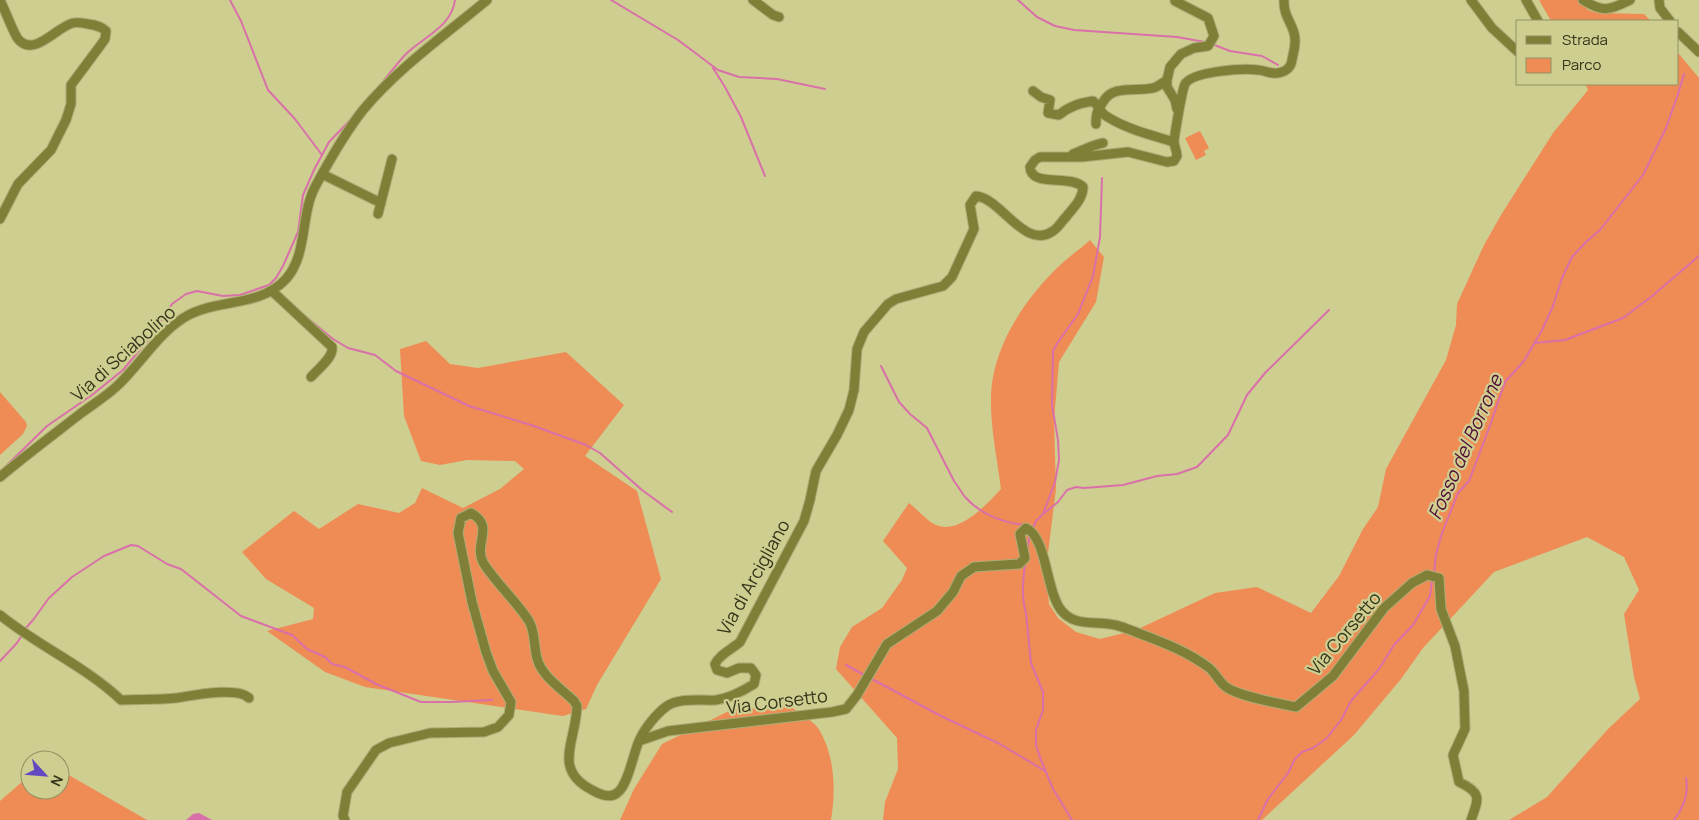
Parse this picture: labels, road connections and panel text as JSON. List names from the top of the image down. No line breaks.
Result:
{"streets":{"street":["Via di Sciabolino","Via di Arcigliano","Via Corsetto"]},"crossings":[["Via di Arcigliano","Via Corsetto"]],"water":["Fosso del Borrone"],"legend":["Strada","Parco"],"north":"bottom right"}
